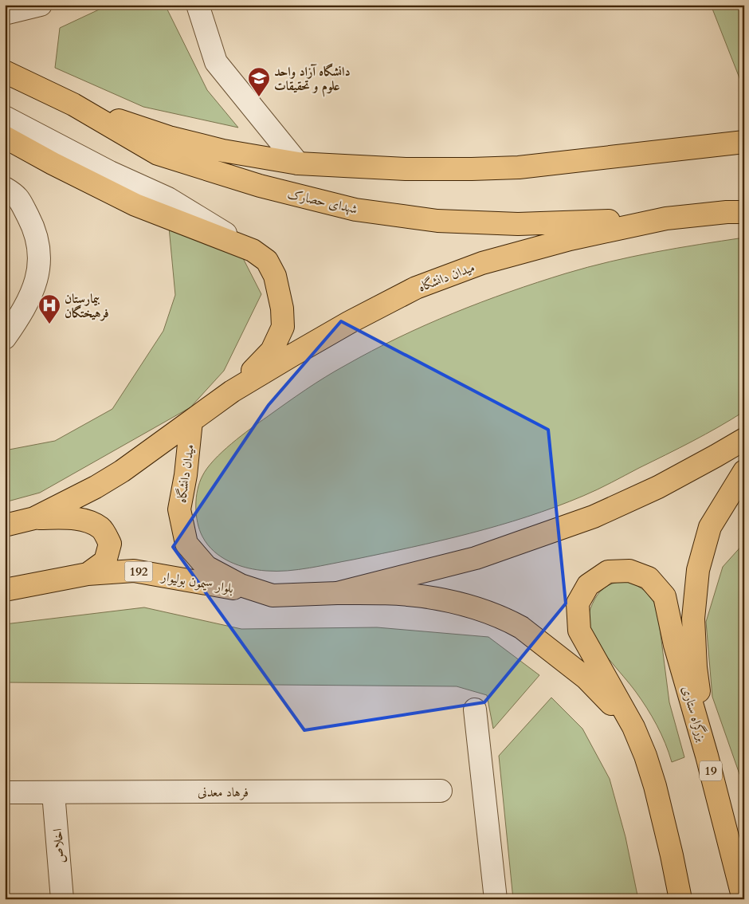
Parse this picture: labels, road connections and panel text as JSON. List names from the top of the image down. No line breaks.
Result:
{"streets":{"main road":["شهدای حصارک","میدان دانشگاه","192","بلوار سیمون بولیوار","بزرگراه ستاری","19"],"street":["فرهاد معدنی","اخلاص"]},"crossings":[["شهدای حصارک","میدان دانشگاه"],["میدان دانشگاه","بلوار سیمون بولیوار"],["فرهاد معدنی","اخلاص"]],"places":{"school or university":["دانشگاه آزاد واحد علوم و تحقیقات"],"hospital":["بیمارستان فرهیختگان"]}}
